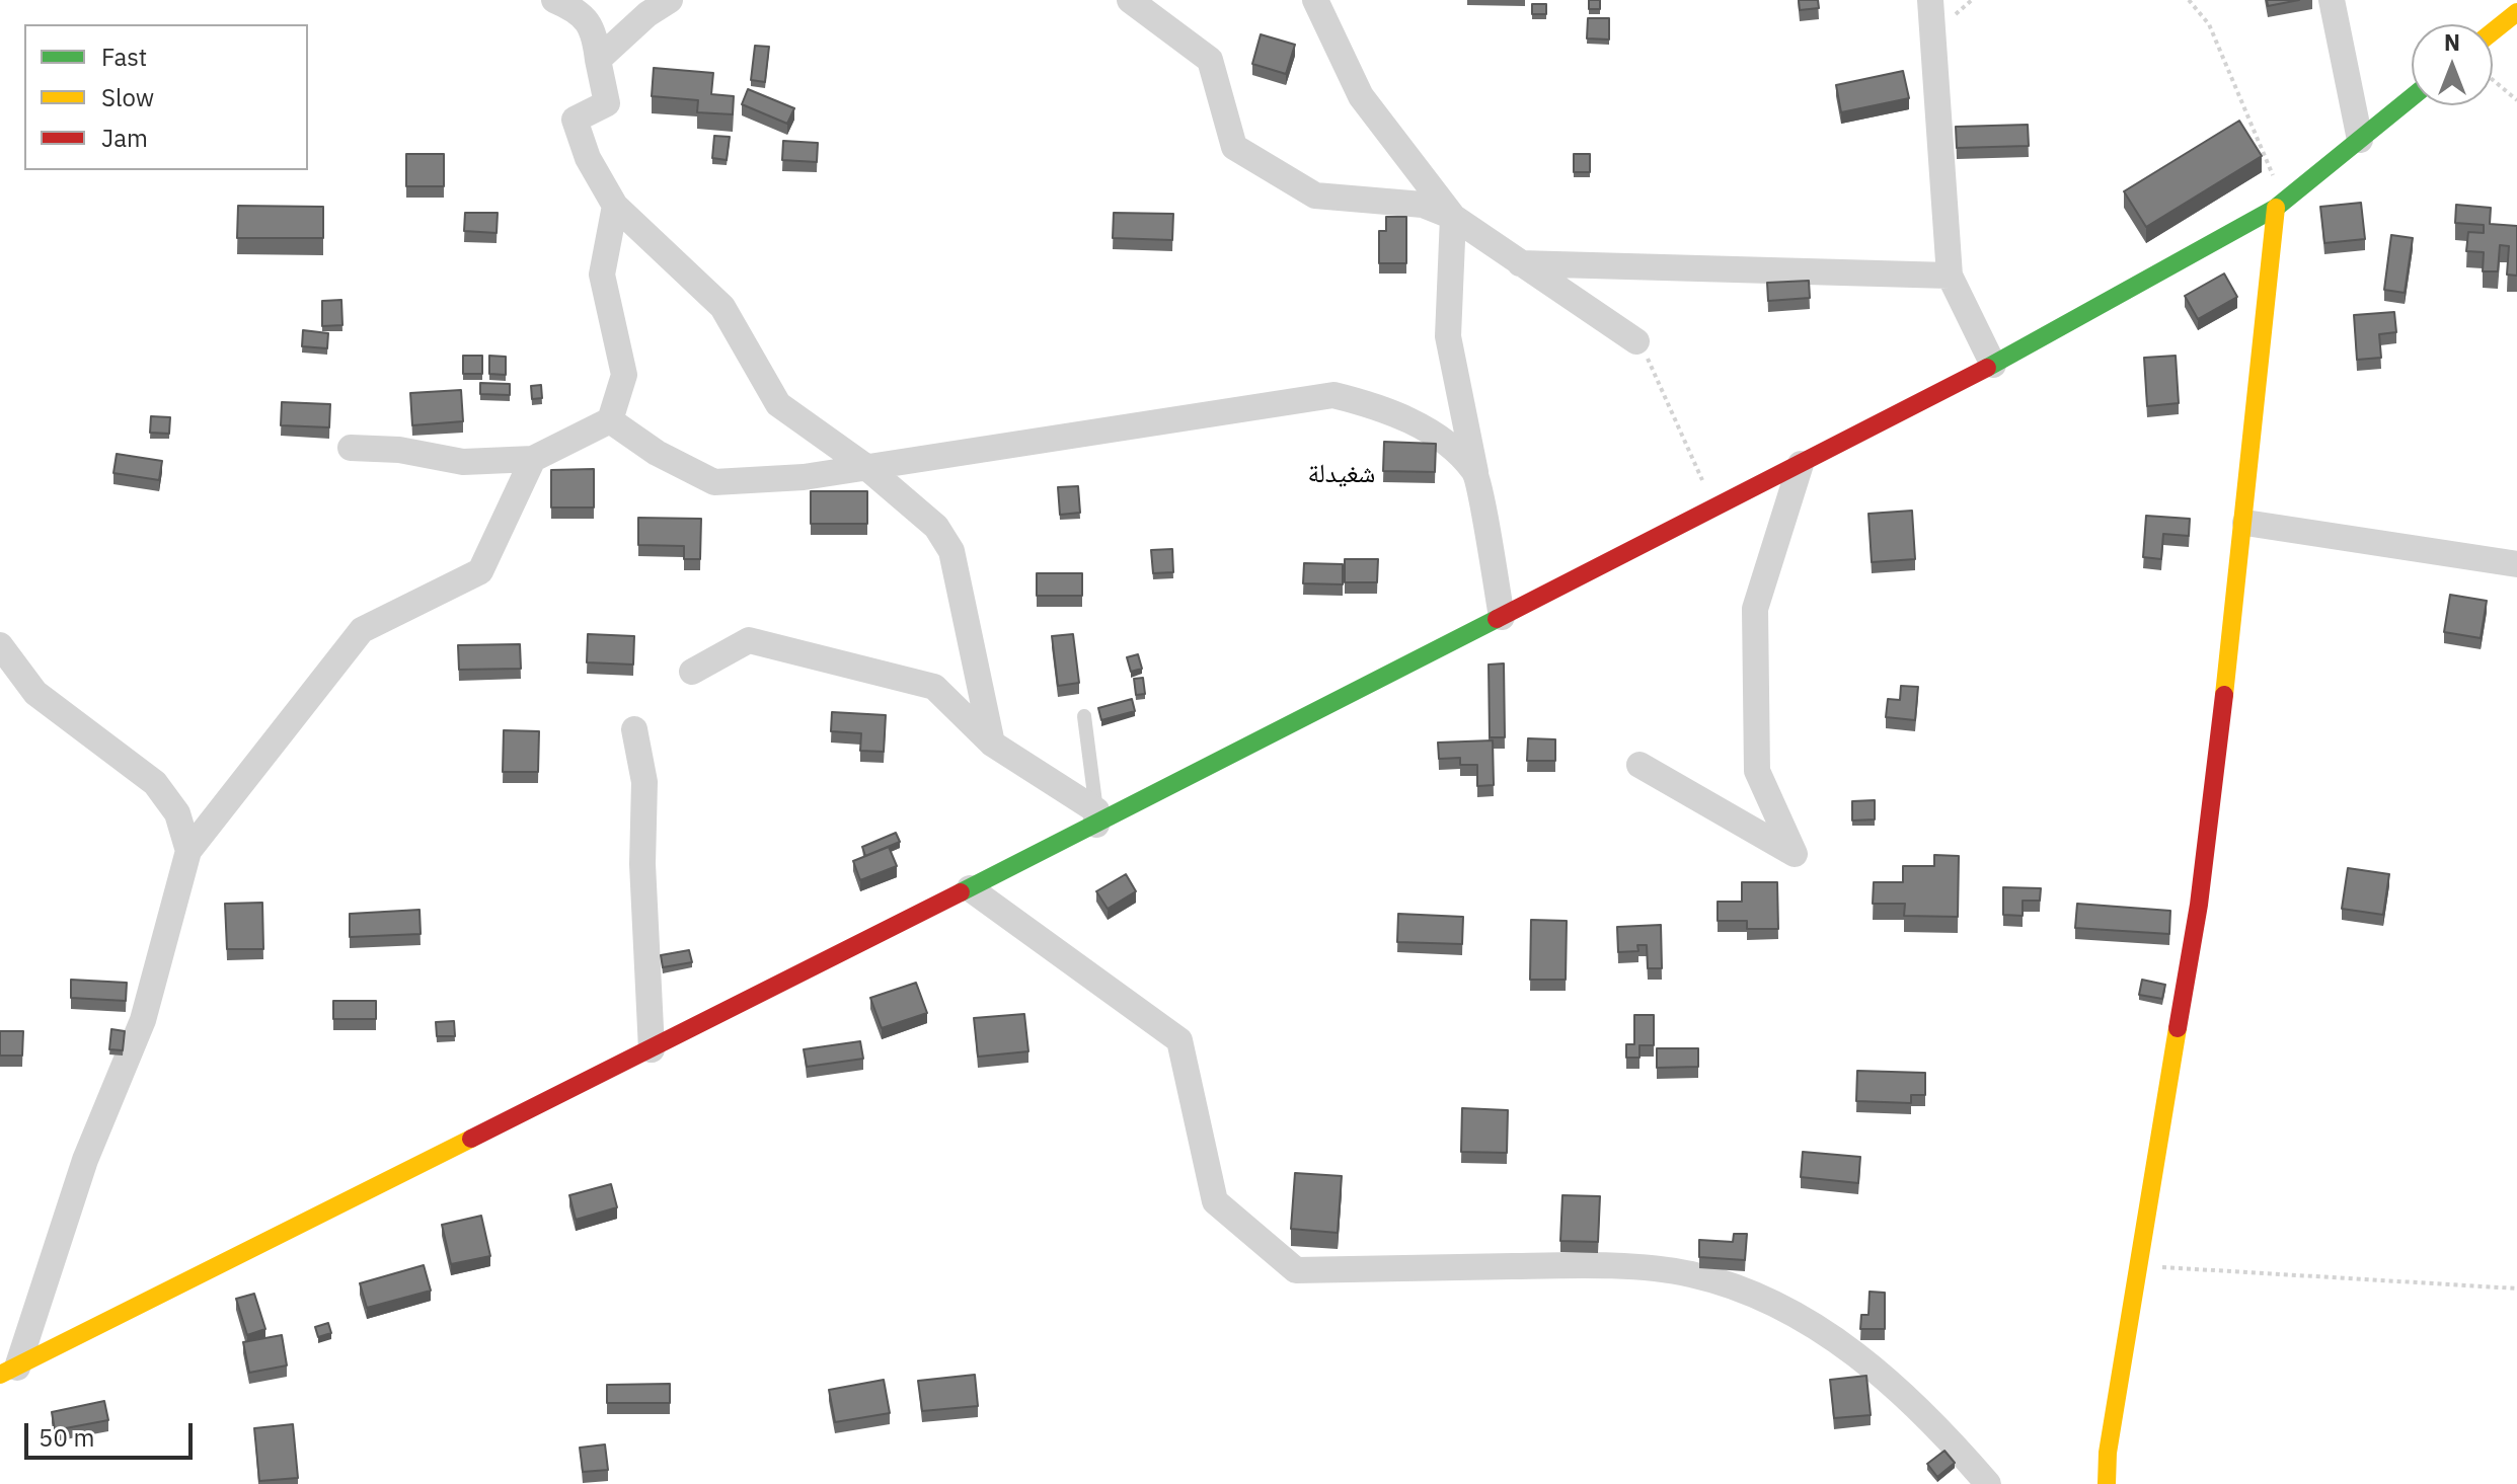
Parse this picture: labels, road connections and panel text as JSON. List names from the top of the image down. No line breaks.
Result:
{"districts":["شغيدلة"],"legend":["Fast","Slow","Jam"],"scale_bar":"50 m","north":"top"}
